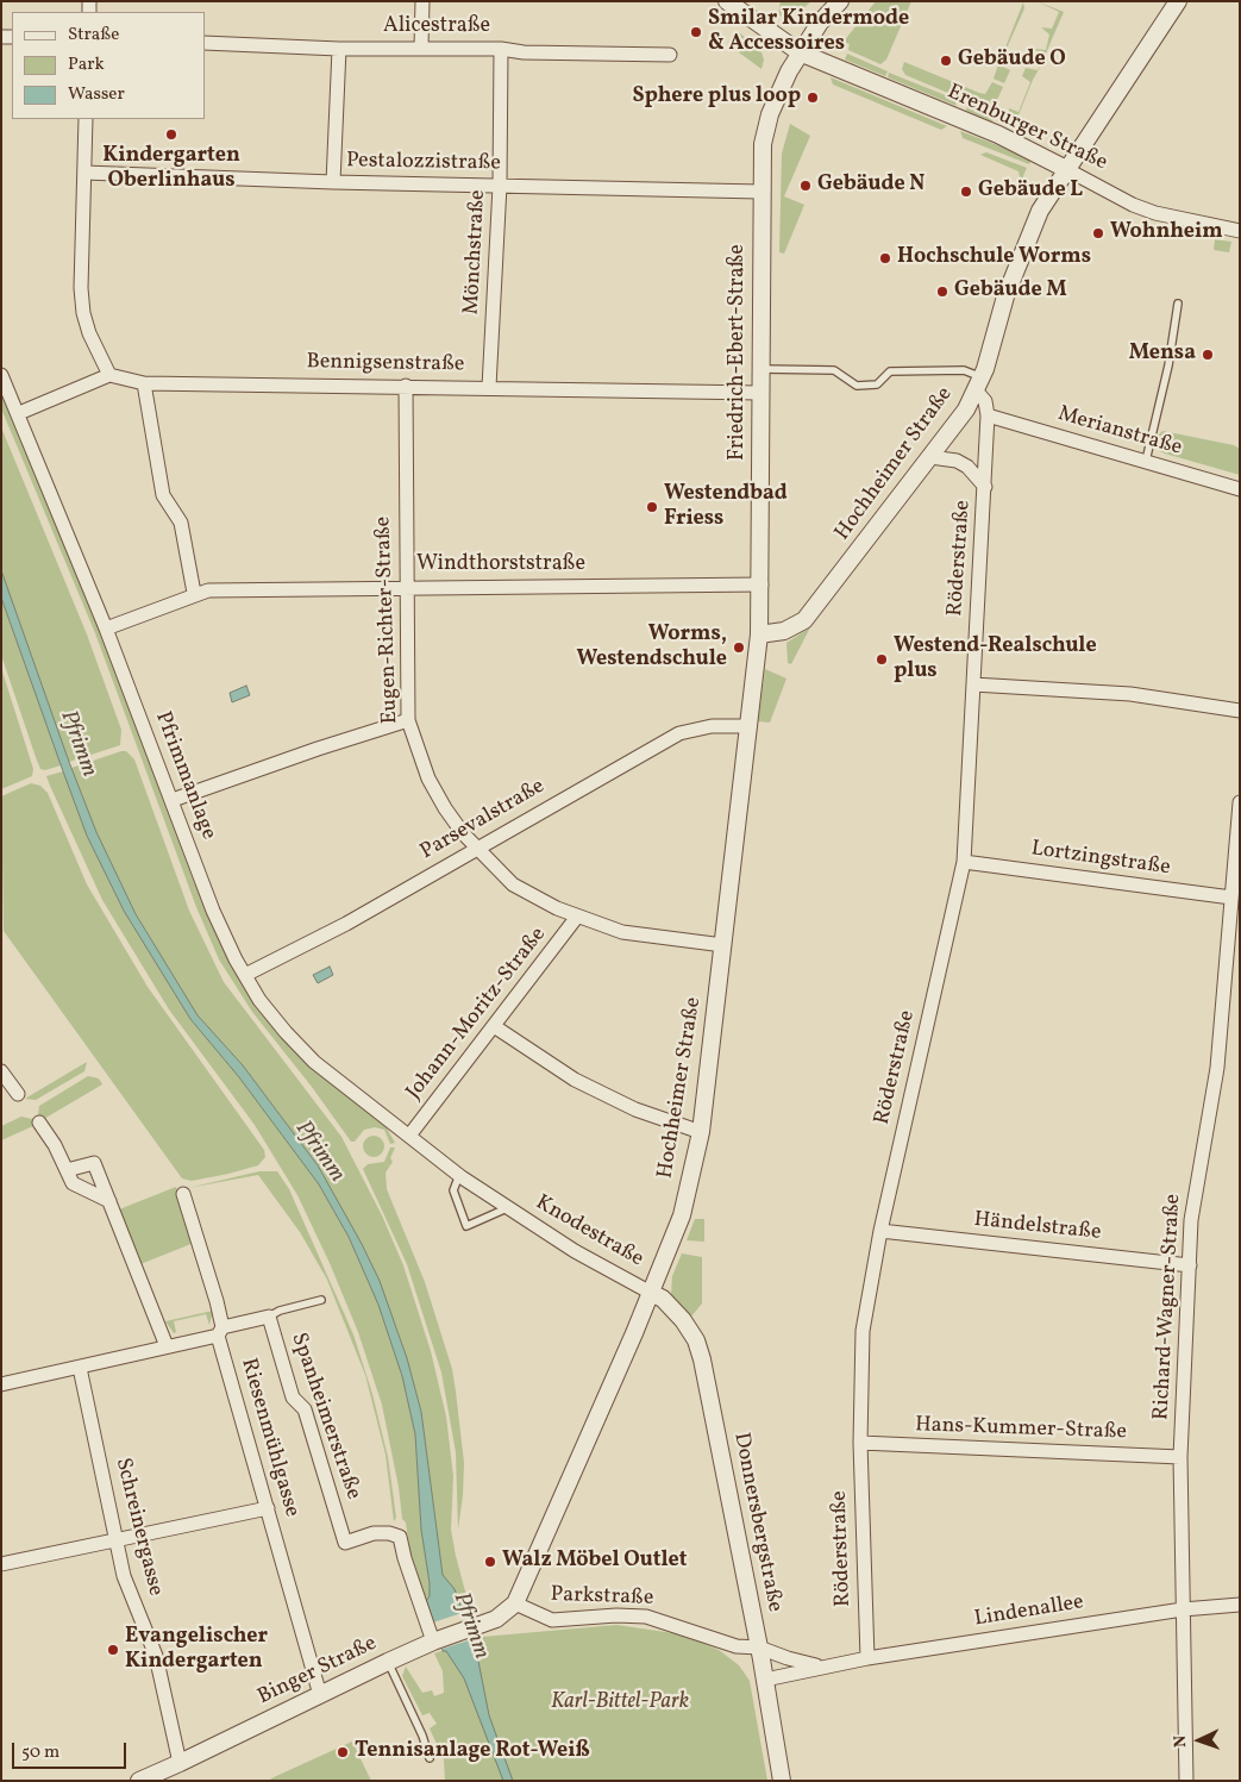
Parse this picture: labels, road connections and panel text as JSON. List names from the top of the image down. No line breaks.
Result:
{"streets":{"street":["Alicestraße","Erenburger Straße","Pestalozzistraße","Mönchstraße","Friedrich-Ebert-Straße","Bennigsenstraße","Merianstraße","Hochheimer Straße","Röderstraße","Windthorststraße","Eugen-Richter-Straße","Pfrimmanlage","Parsevalstraße","Lortzingstraße","Johann-Moritz-Straße","Händelstraße","Knodestraße","Richard-Wagner-Straße","Spanheimerstraße","Hans-Kummer-Straße","Riesenmühlgasse","Donnersbergstraße","Schreinergasse","Parkstraße","Lindenallee","Binger Straße"]},"crossings":[["Alicestraße","Mönchstraße"],["Erenburger Straße","Friedrich-Ebert-Straße"],["Erenburger Straße","Hochheimer Straße"],["Pestalozzistraße","Mönchstraße"],["Pestalozzistraße","Friedrich-Ebert-Straße"],["Mönchstraße","Bennigsenstraße"],["Friedrich-Ebert-Straße","Bennigsenstraße"],["Friedrich-Ebert-Straße","Hochheimer Straße"],["Friedrich-Ebert-Straße","Windthorststraße"],["Friedrich-Ebert-Straße","Parsevalstraße"],["Bennigsenstraße","Eugen-Richter-Straße"],["Merianstraße","Röderstraße"],["Hochheimer Straße","Röderstraße"],["Hochheimer Straße","Eugen-Richter-Straße"],["Hochheimer Straße","Parsevalstraße"],["Hochheimer Straße","Knodestraße"],["Hochheimer Straße","Donnersbergstraße"],["Hochheimer Straße","Parkstraße"],["Hochheimer Straße","Binger Straße"],["Röderstraße","Lortzingstraße"],["Röderstraße","Händelstraße"],["Röderstraße","Hans-Kummer-Straße"],["Röderstraße","Lindenallee"],["Windthorststraße","Eugen-Richter-Straße"],["Windthorststraße","Pfrimmanlage"],["Eugen-Richter-Straße","Parsevalstraße"],["Eugen-Richter-Straße","Johann-Moritz-Straße"],["Pfrimmanlage","Parsevalstraße"],["Pfrimmanlage","Johann-Moritz-Straße"],["Pfrimmanlage","Knodestraße"],["Lortzingstraße","Richard-Wagner-Straße"],["Johann-Moritz-Straße","Knodestraße"],["Händelstraße","Richard-Wagner-Straße"],["Knodestraße","Donnersbergstraße"],["Richard-Wagner-Straße","Hans-Kummer-Straße"],["Richard-Wagner-Straße","Lindenallee"],["Spanheimerstraße","Riesenmühlgasse"],["Spanheimerstraße","Schreinergasse"],["Spanheimerstraße","Binger Straße"],["Riesenmühlgasse","Binger Straße"],["Donnersbergstraße","Parkstraße"],["Donnersbergstraße","Lindenallee"],["Schreinergasse","Binger Straße"],["Parkstraße","Lindenallee"],["Parkstraße","Binger Straße"]],"water":["Pfrimm"],"parks":["Karl-Bittel-Park"],"places":["Smilar Kindermode & Accessoires","Gebäude O","Sphere plus loop","Kindergarten Oberlinhaus","Gebäude N","Gebäude L","Wohnheim","Hochschule Worms","Gebäude M","Mensa","Westendbad Friess","Worms, Westendschule","Westend-Realschule plus","Walz Möbel Outlet","Evangelischer Kindergarten","Tennisanlage Rot-Weiß"],"legend":["Straße","Park","Wasser"],"scale_bar":"50 m","north":"left"}
